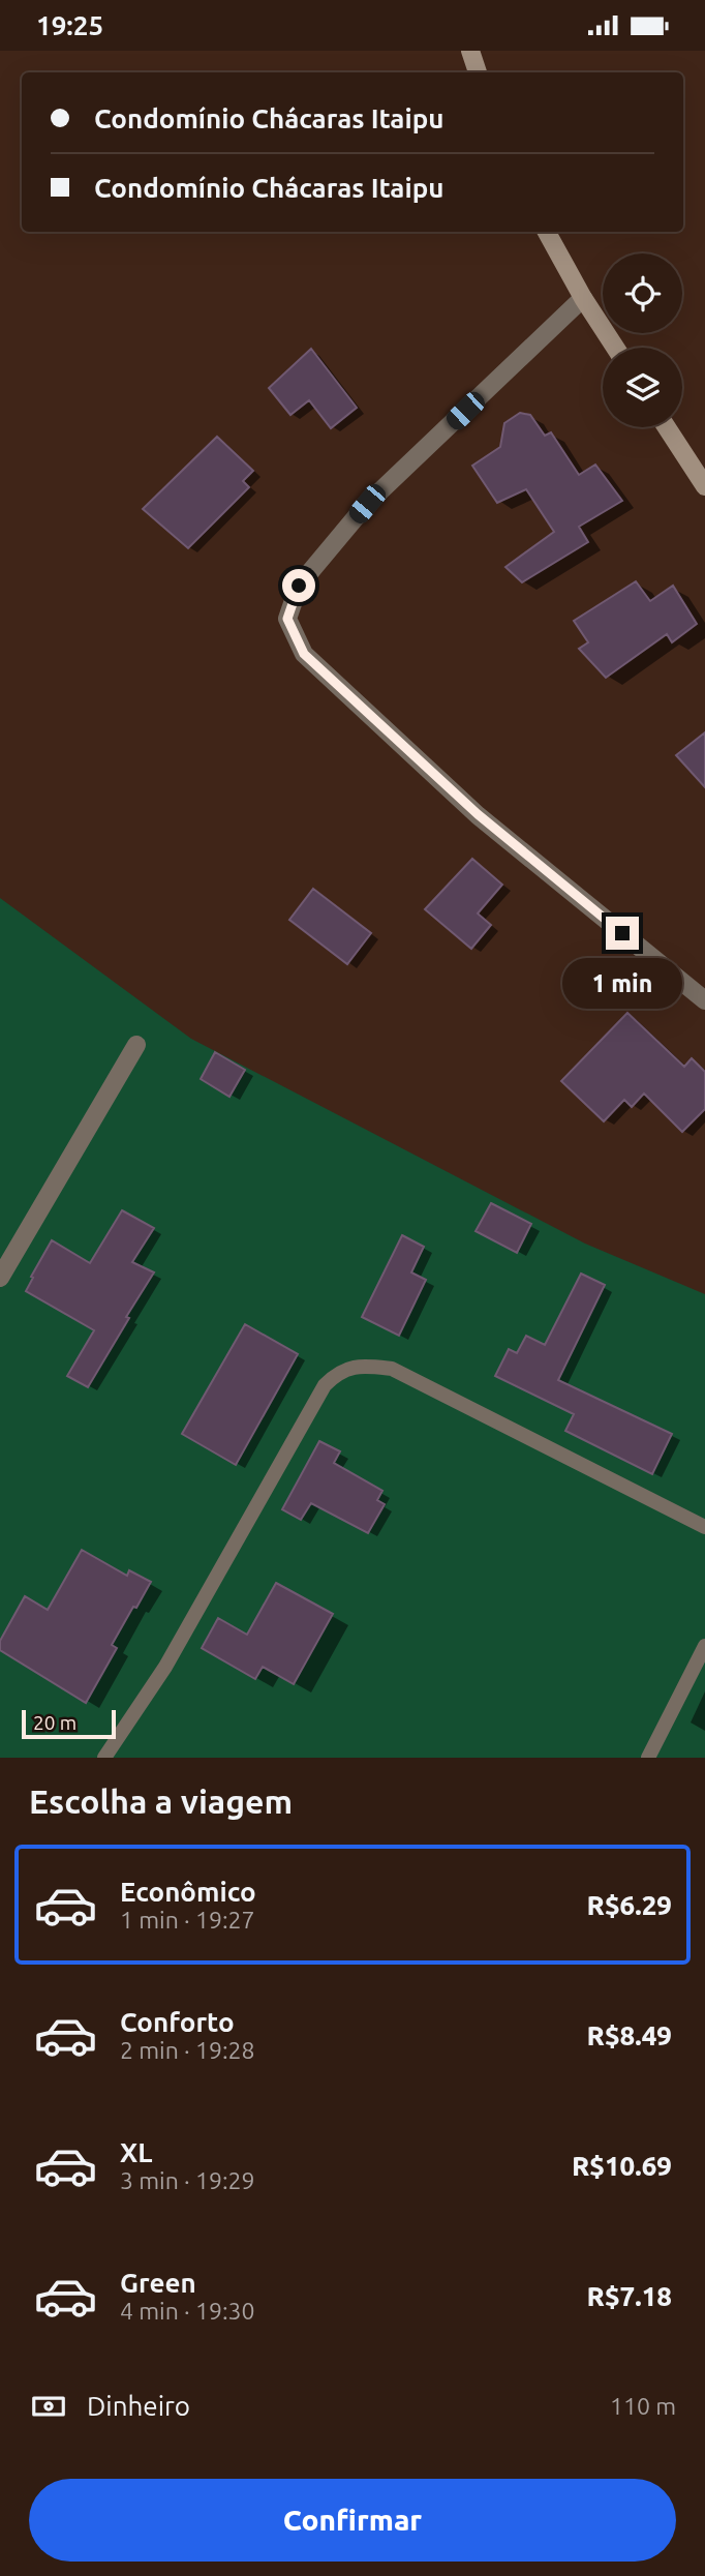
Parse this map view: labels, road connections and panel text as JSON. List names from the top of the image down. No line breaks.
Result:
{"scale_bar":"20 m","page":{"status":"19:25","banner":["Condomínio Chácaras Itaipu","Condomínio Chácaras Itaipu"],"bubble":"1 min","scale":"20 m","heading":"Escolha a viagem","list":[{"name":"Econômico","note":"1 min · 19:27","value":"R$6.29"},{"name":"Conforto","note":"2 min · 19:28","value":"R$8.49"},{"name":"XL","note":"3 min · 19:29","value":"R$10.69"},{"name":"Green","note":"4 min · 19:30","value":"R$7.18"}],"pay":["Dinheiro","110 m"],"buttons":"Confirmar"}}
